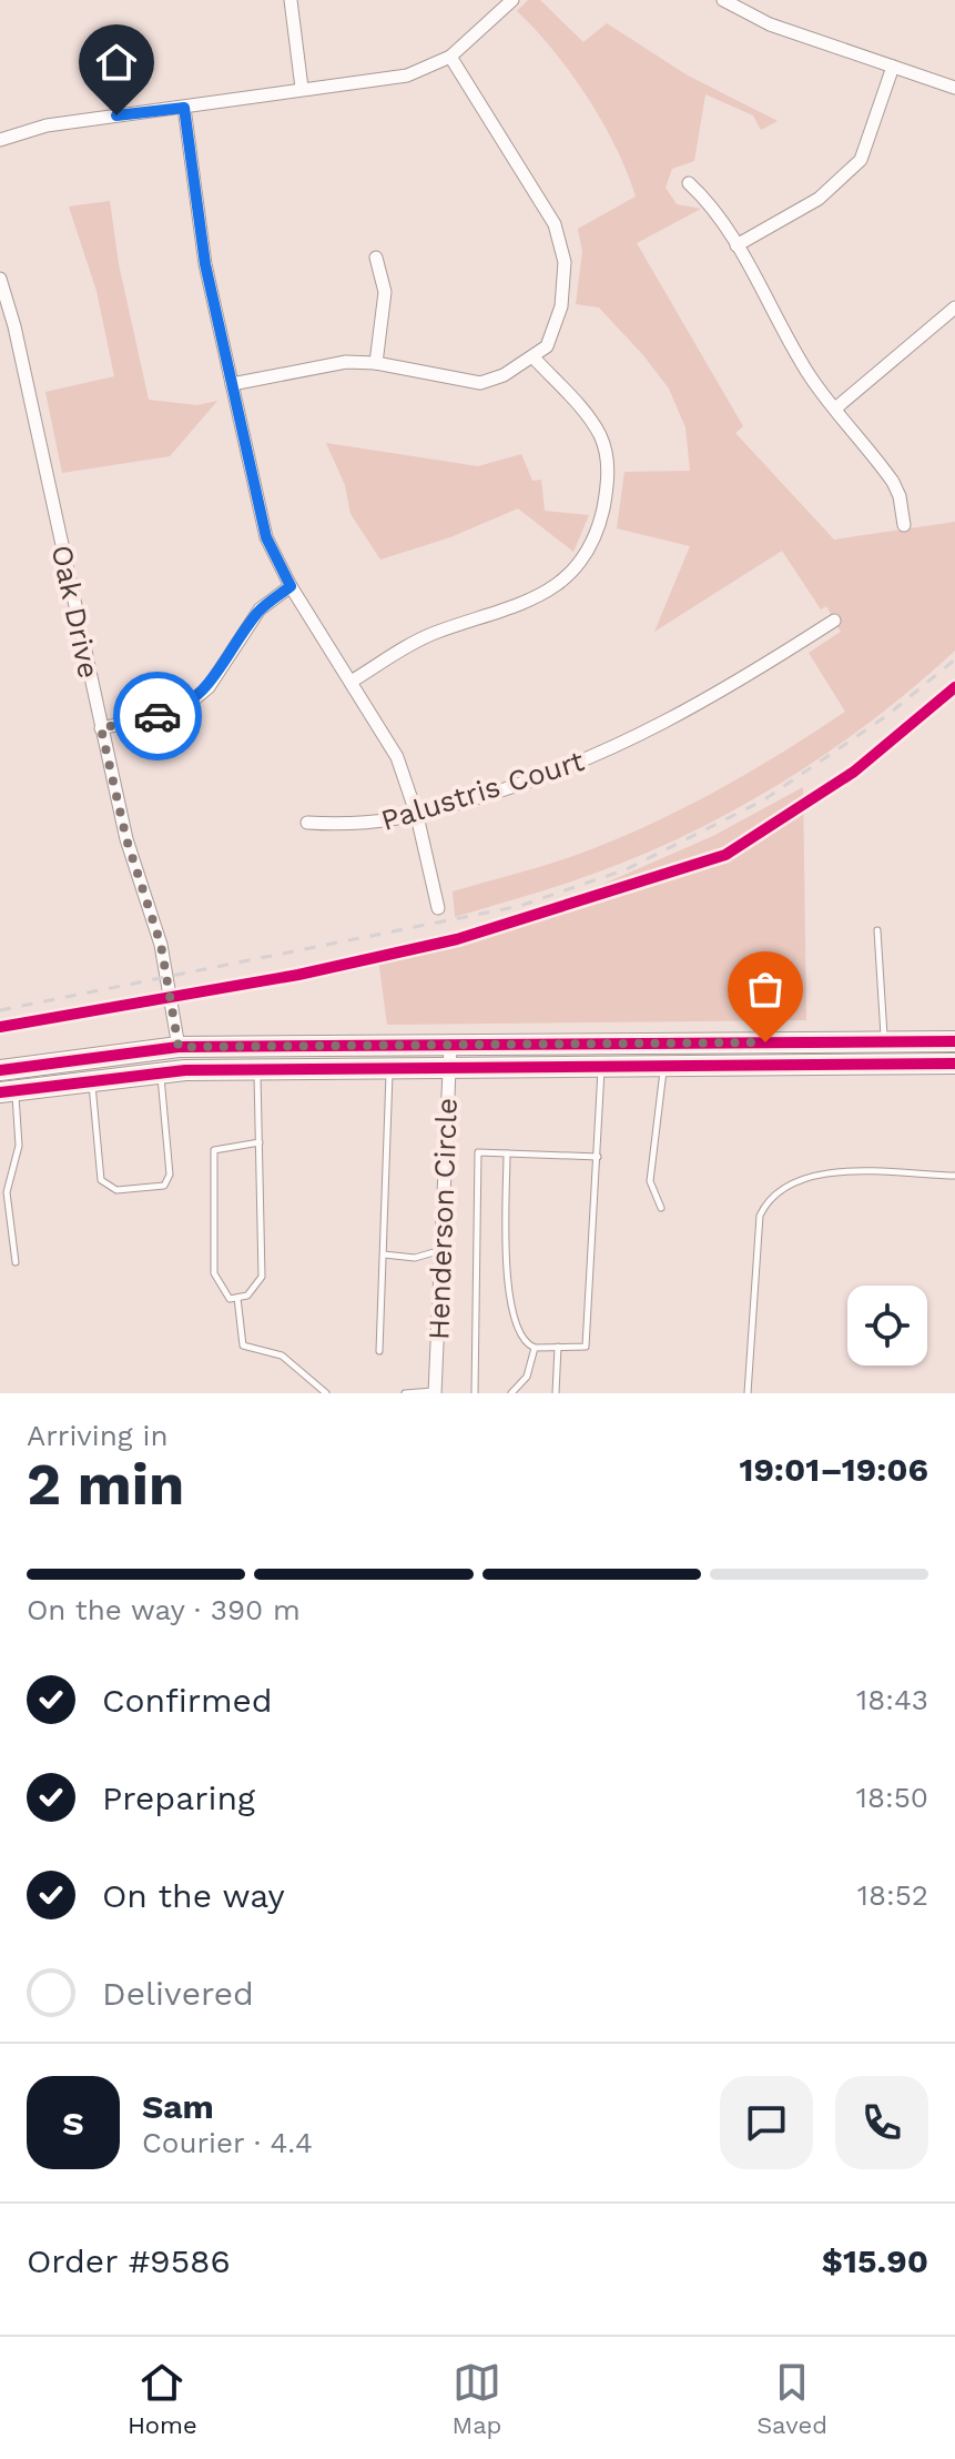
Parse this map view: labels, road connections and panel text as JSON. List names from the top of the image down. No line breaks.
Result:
{"streets":{"street":["Oak Drive","Palustris Court","Henderson Circle"]},"page":{"heading":["2 min","Arriving in","19:01–19:06"],"panel":["Sam","Courier · 4.4","Order #9586","$15.90"],"bar":"On the way · 390 m","list":[["Confirmed","18:43"],["Preparing","18:50"],["On the way","18:52"],"Delivered"],"round":"S","tabs":["Home","Map","Saved"]}}
